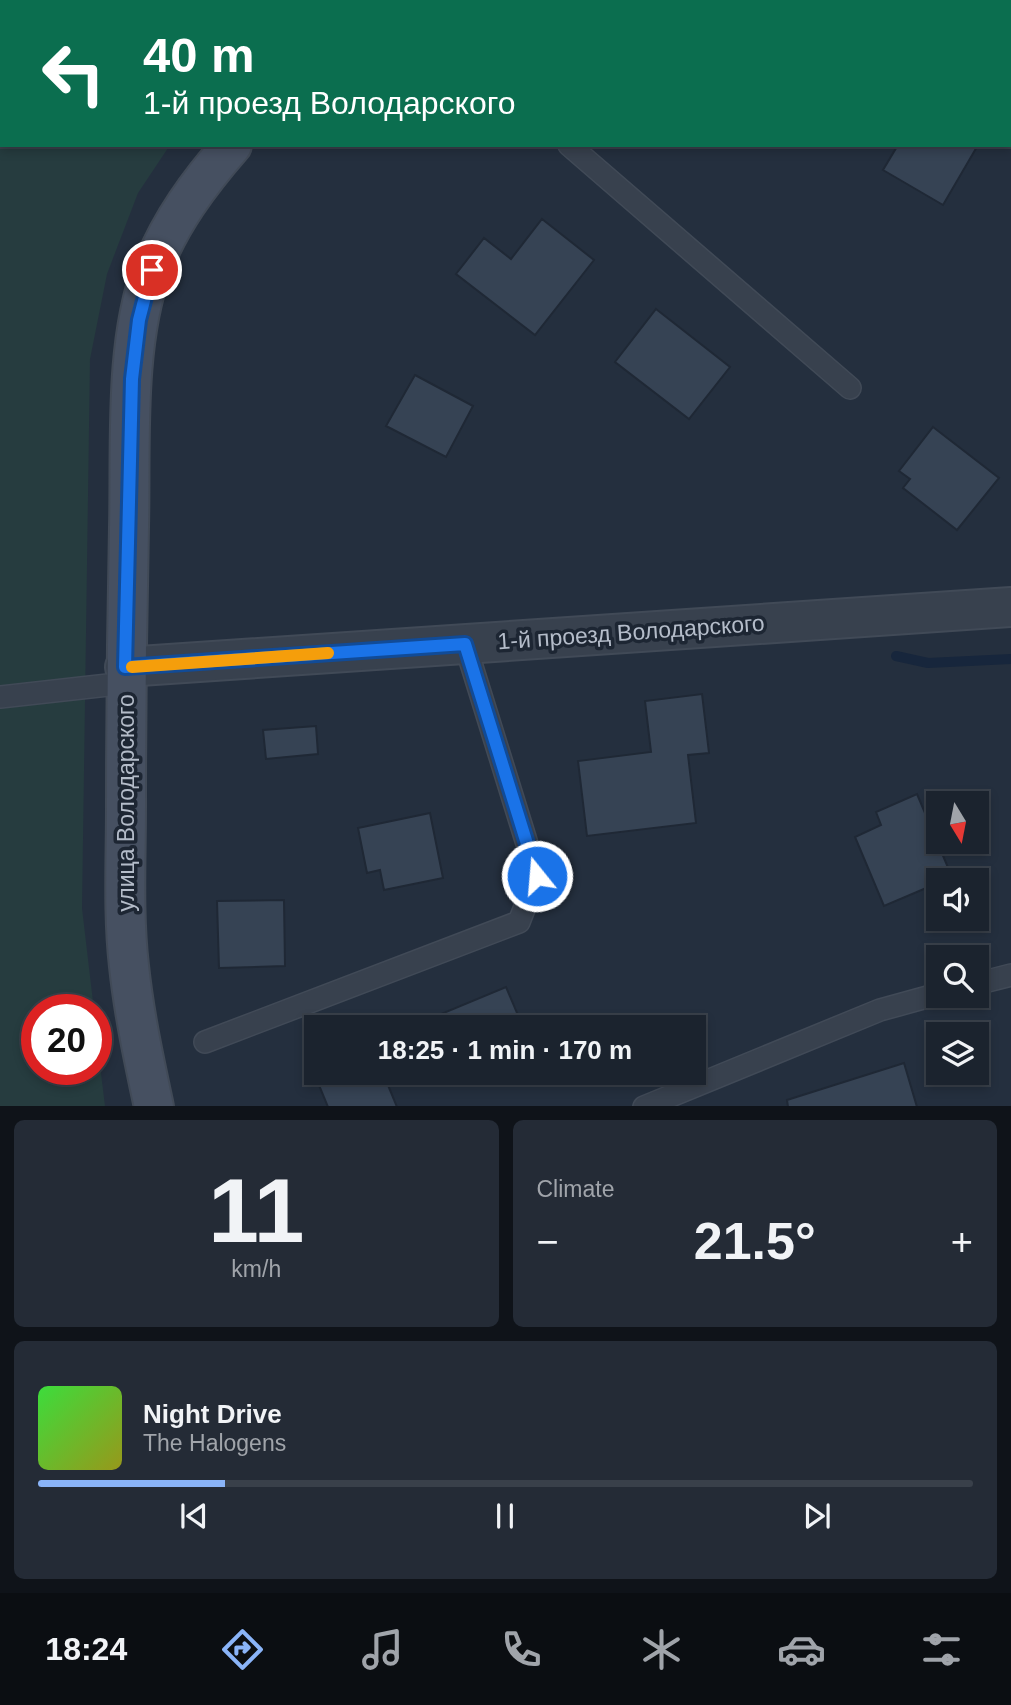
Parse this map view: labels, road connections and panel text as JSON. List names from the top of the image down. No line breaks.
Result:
{"streets":{"street":["1-й проезд Володарского","улица Володарского"]},"crossings":[["1-й проезд Володарского","улица Володарского"]],"north":"bottom","page":{"turn":["40 m","1-й проезд Володарского"],"limit":"20","trip":"18:25 · 1 min · 170 m","tile":[["11","km/h"],"Climate"],"heat":["−","21.5°","+"],"song":["Night Drive","The Halogens"],"tabs":"18:24"}}
